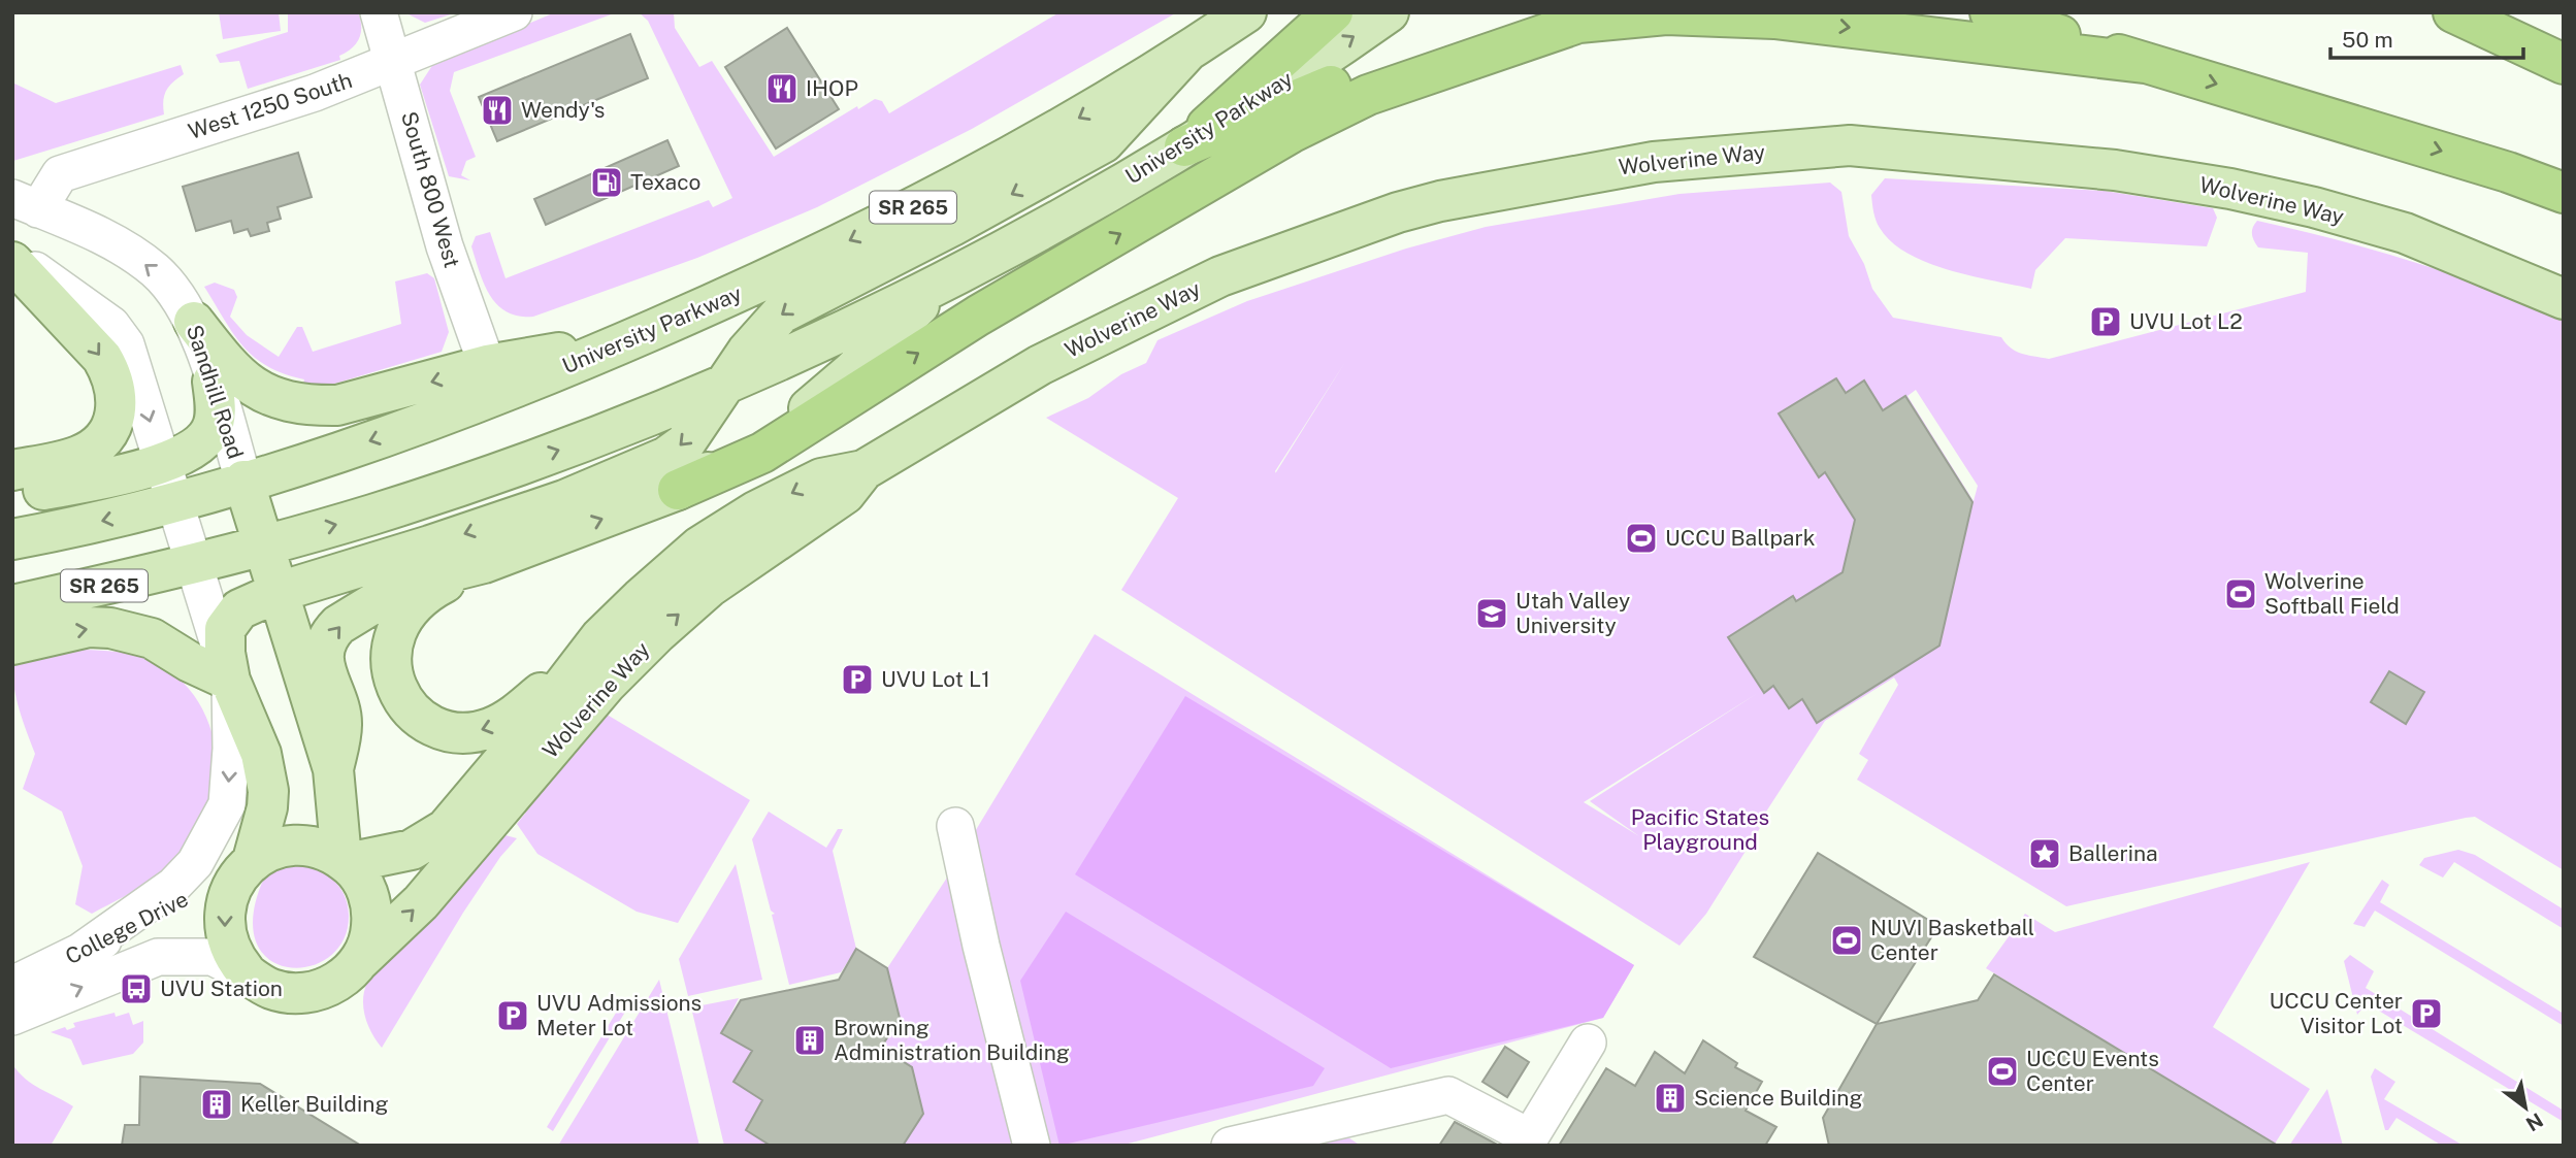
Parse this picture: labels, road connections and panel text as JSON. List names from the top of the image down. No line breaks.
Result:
{"streets":{"main road":["University Parkway","Wolverine Way","SR 265","Sandhill Road"],"street":["West 1250 South","South 800 West","College Drive"]},"crossings":[["West 1250 South","South 800 West"],["West 1250 South","Sandhill Road"],["University Parkway","SR 265"],["University Parkway","Sandhill Road"],["Wolverine Way","College Drive"],["SR 265","Sandhill Road"]],"parks":["Pacific States Playground"],"places":{"restaurant":["IHOP","Wendy's"],"fuel station":["Texaco"],"parking":["UVU Lot L2","UVU Lot L1","UCCU Center Visitor Lot","UVU Admissions Meter Lot"],"sports":["UCCU Ballpark","Wolverine Softball Field","NUVI Basketball Center","UCCU Events Center"],"school or university":["Utah Valley University"],"place":["Ballerina"],"bus stop":["UVU Station"],"building":["Browning Administration Building","Science Building","Keller Building"]},"scale_bar":"50 m","north":"bottom right"}
